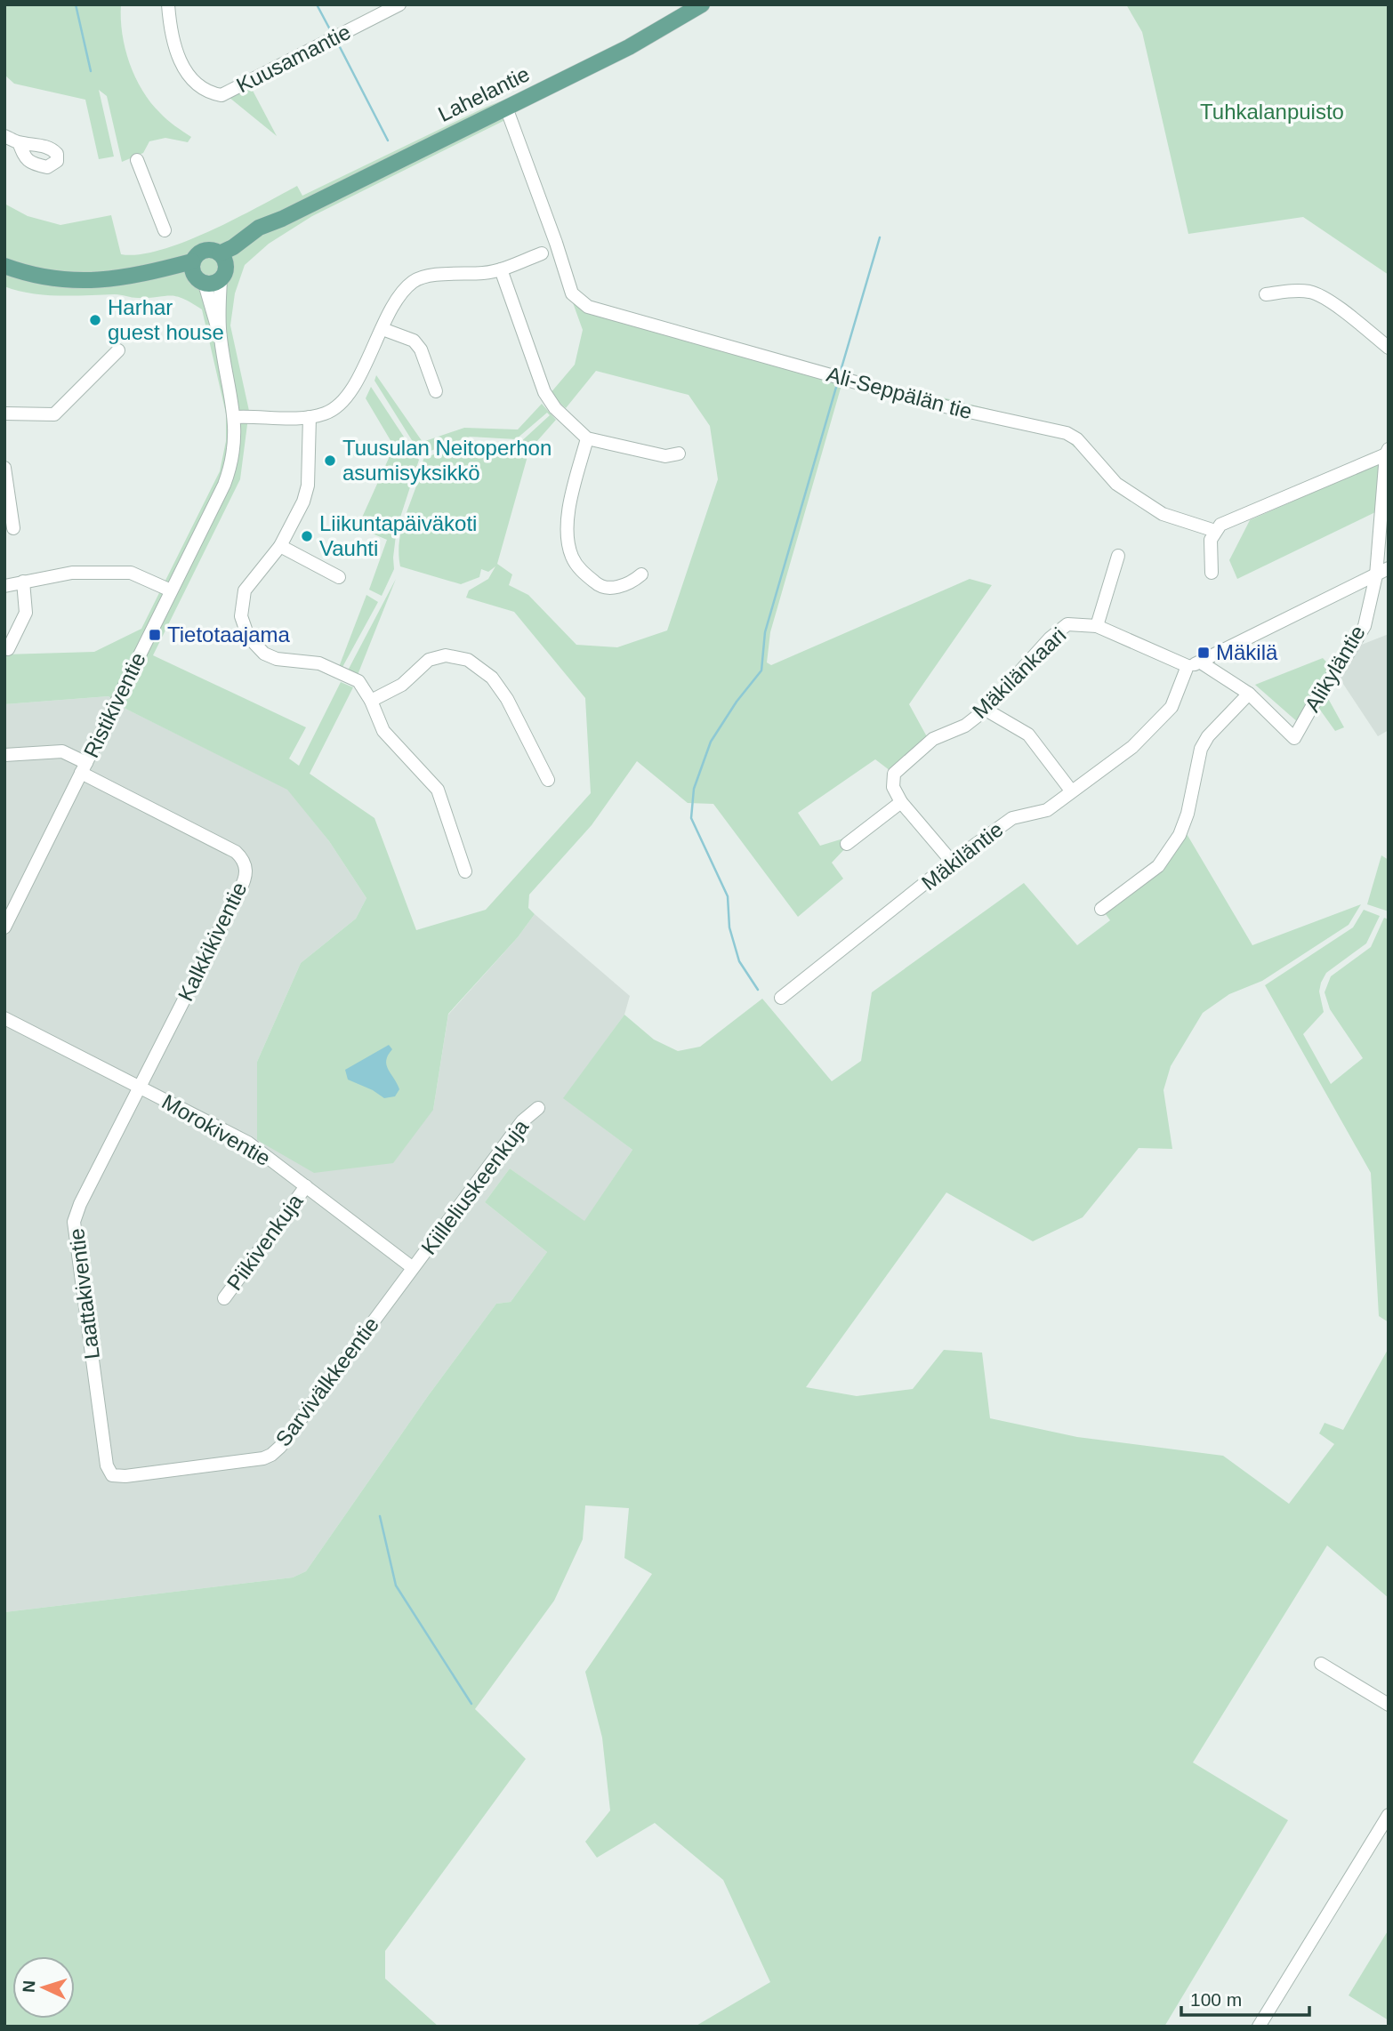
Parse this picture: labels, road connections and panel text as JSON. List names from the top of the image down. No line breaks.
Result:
{"streets":{"main road":["Lahelantie"],"street":["Kuusamantie","Ali-Seppälän tie","Alikyläntie","Mäkilänkaari","Ristikiventie","Mäkiläntie","Kalkkikiventie","Morokiventie","Kiilleliuskeenkuja","Piikivenkuja","Laattakiventie","Sarvivälkkeentie"]},"crossings":[["Lahelantie","Ali-Seppälän tie"],["Lahelantie","Ristikiventie"],["Mäkilänkaari","Mäkiläntie"],["Ristikiventie","Kalkkikiventie"],["Kalkkikiventie","Morokiventie"],["Kalkkikiventie","Laattakiventie"],["Morokiventie","Kiilleliuskeenkuja"],["Morokiventie","Piikivenkuja"],["Morokiventie","Laattakiventie"],["Morokiventie","Sarvivälkkeentie"],["Kiilleliuskeenkuja","Sarvivälkkeentie"],["Laattakiventie","Sarvivälkkeentie"]],"parks":["Tuhkalanpuisto"],"places":{"other":["Harhar guest house","Tuusulan Neitoperhon asumisyksikkö","Liikuntapäiväkoti Vauhti"],"transit":["Tietotaajama","Mäkilä"]},"scale_bar":"100 m","north":"left"}
